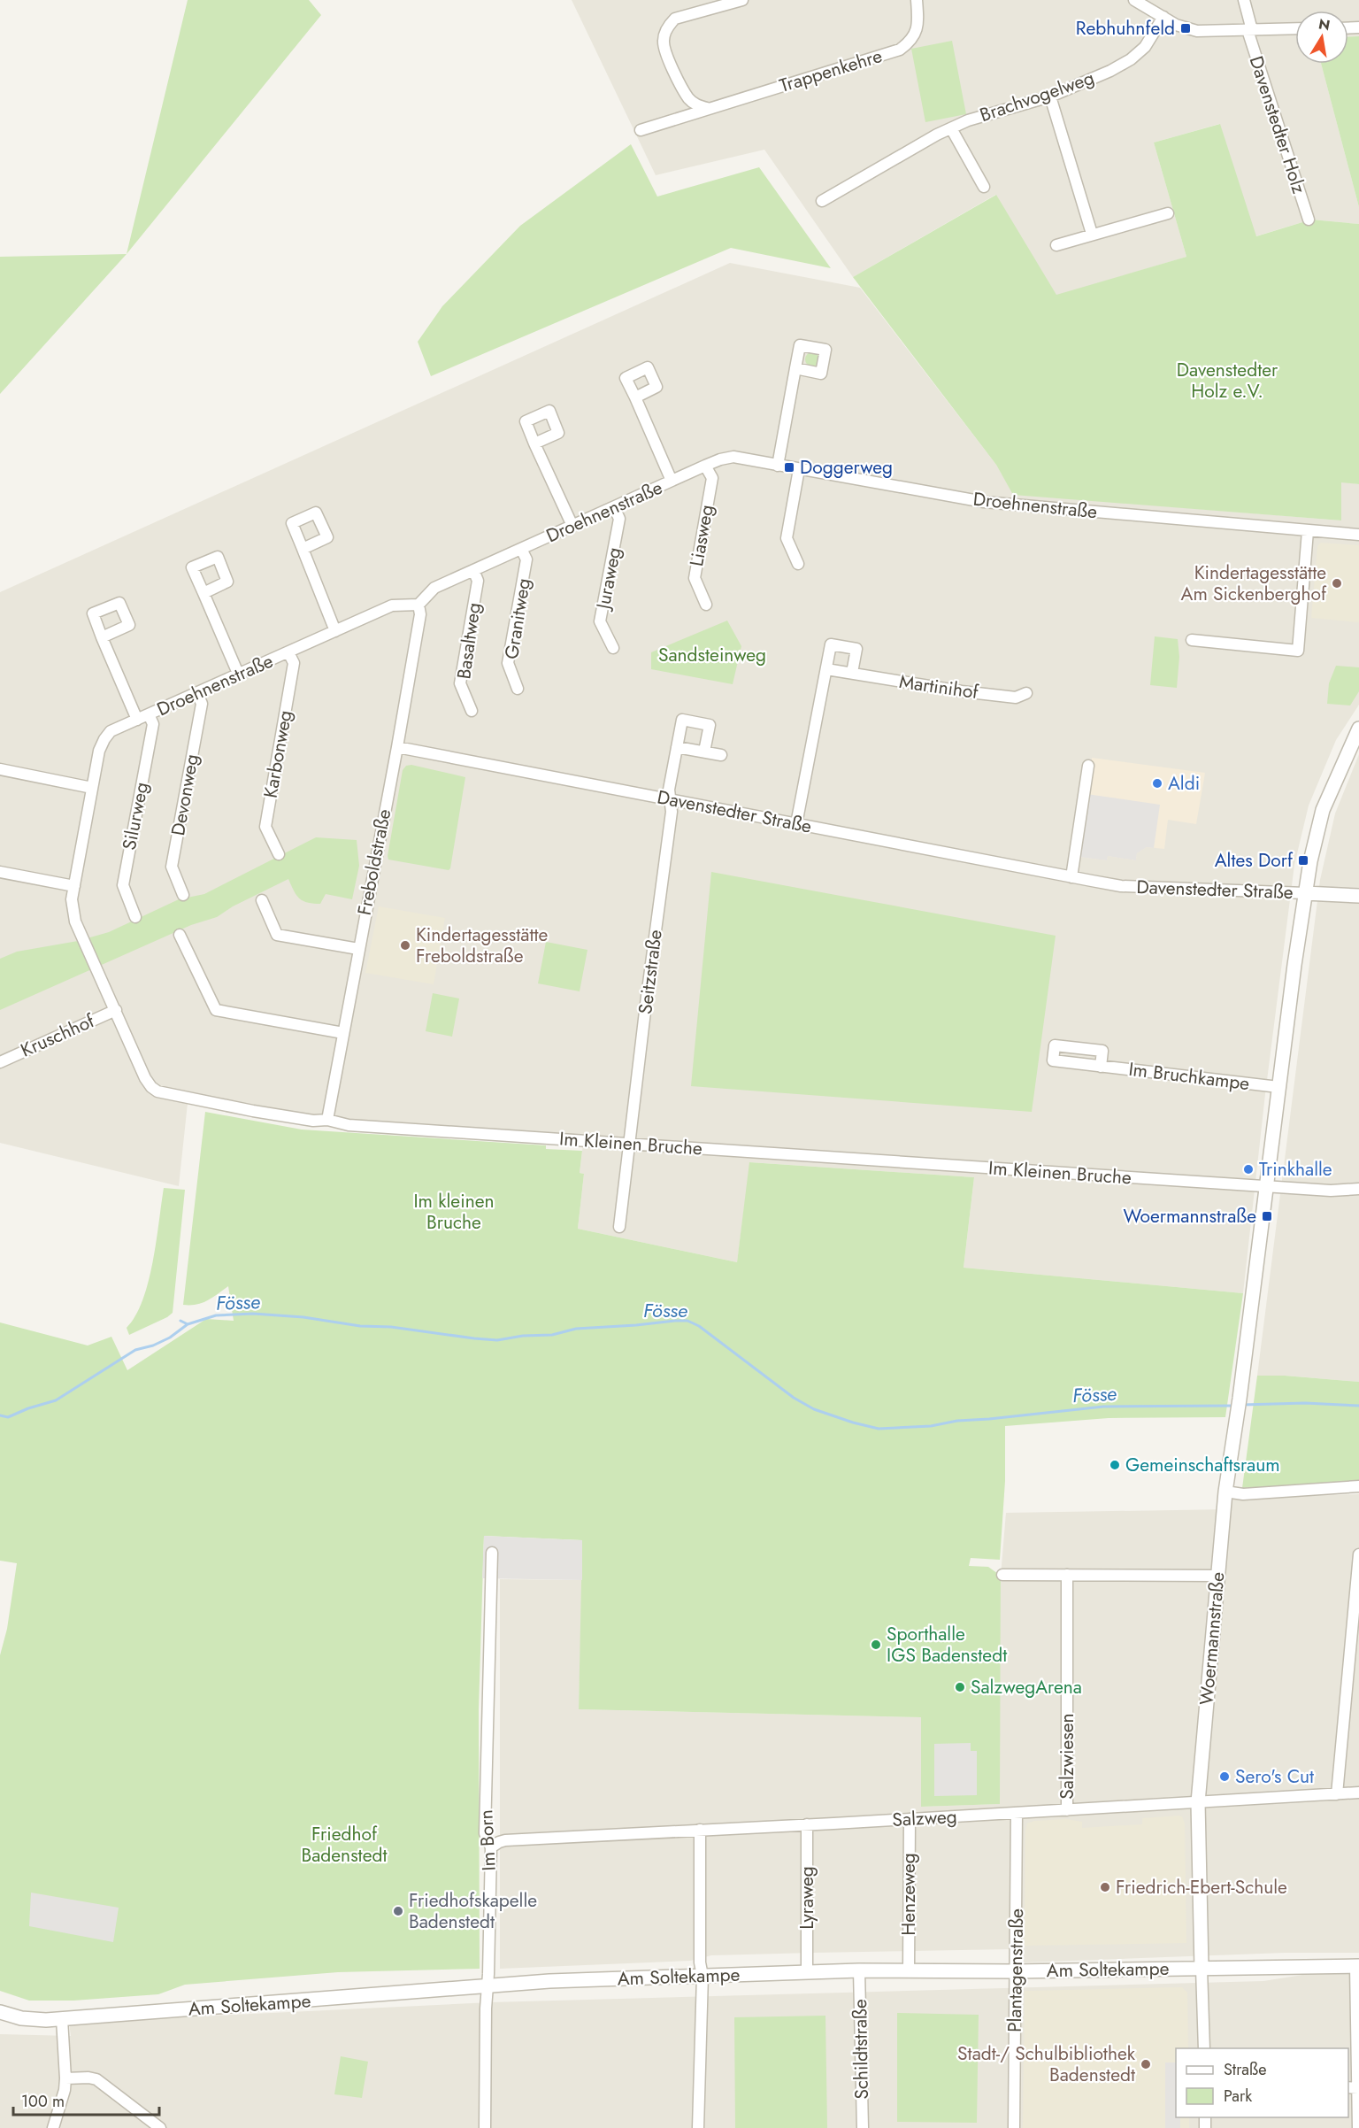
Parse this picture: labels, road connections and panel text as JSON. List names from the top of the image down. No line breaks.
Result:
{"streets":{"street":["Trappenkehre","Brachvogelweg","Davenstedter Holz","Droehnenstraße","Liasweg","Juraweg","Granitweg","Basaltweg","Martinihof","Karbonweg","Devonweg","Davenstedter Straße","Silurweg","Freboldstraße","Seitzstraße","Kruschhof","Im Bruchkampe","Im Kleinen Bruche","Woermannstraße","Salzwiesen","Salzweg","Im Born","Henzeweg","Lyraweg","Am Soltekampe","Plantagenstraße","Schildtstraße"]},"crossings":[["Brachvogelweg","Davenstedter Holz"],["Droehnenstraße","Liasweg"],["Droehnenstraße","Juraweg"],["Droehnenstraße","Granitweg"],["Droehnenstraße","Basaltweg"],["Droehnenstraße","Karbonweg"],["Droehnenstraße","Devonweg"],["Droehnenstraße","Silurweg"],["Droehnenstraße","Freboldstraße"],["Droehnenstraße","Im Kleinen Bruche"],["Davenstedter Straße","Freboldstraße"],["Davenstedter Straße","Seitzstraße"],["Davenstedter Straße","Woermannstraße"],["Freboldstraße","Im Kleinen Bruche"],["Seitzstraße","Im Kleinen Bruche"],["Kruschhof","Im Kleinen Bruche"],["Im Bruchkampe","Woermannstraße"],["Im Kleinen Bruche","Woermannstraße"],["Woermannstraße","Salzweg"],["Woermannstraße","Am Soltekampe"],["Salzwiesen","Salzweg"],["Salzweg","Im Born"],["Salzweg","Henzeweg"],["Salzweg","Lyraweg"],["Salzweg","Plantagenstraße"],["Im Born","Am Soltekampe"],["Henzeweg","Am Soltekampe"],["Lyraweg","Am Soltekampe"],["Am Soltekampe","Plantagenstraße"],["Am Soltekampe","Schildtstraße"]],"water":["Fösse"],"parks":["Davenstedter Holz e.V.","Sandsteinweg","Im kleinen Bruche","Friedhof Badenstedt"],"places":{"transit":["Rebhuhnfeld","Doggerweg","Altes Dorf","Woermannstraße"],"other":["Kindertagesstätte Am Sickenberghof","Aldi","Kindertagesstätte Freboldstraße","Trinkhalle","Gemeinschaftsraum","Sporthalle IGS Badenstedt","SalzwegArena","Sero's Cut","Friedrich-Ebert-Schule","Friedhofskapelle Badenstedt","Stadt-/ Schulbibliothek Badenstedt"]},"legend":["Straße","Park"],"scale_bar":"100 m","north":"top"}
